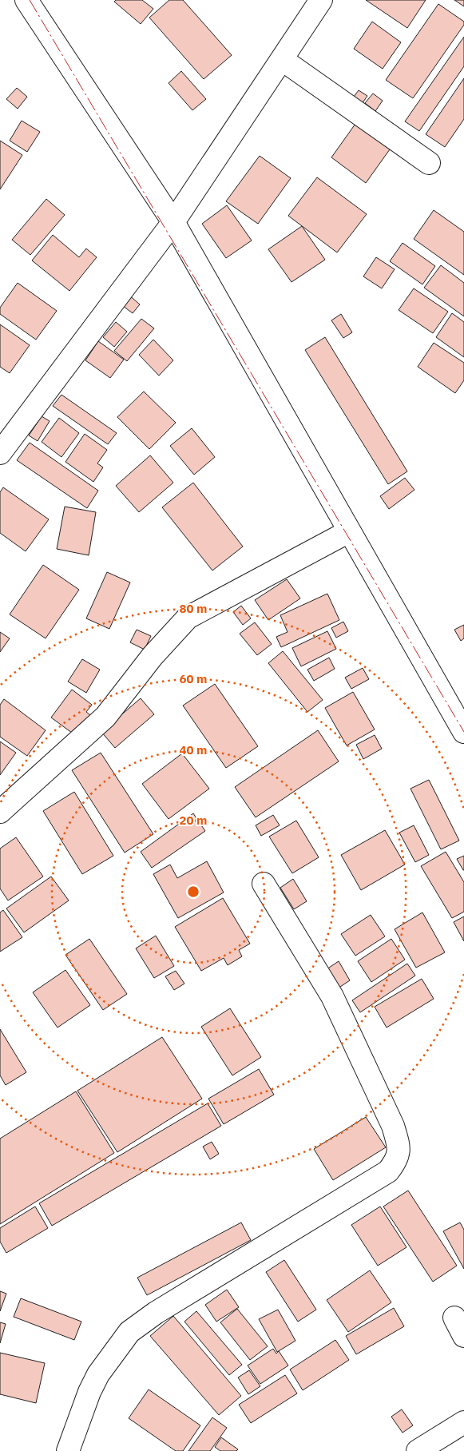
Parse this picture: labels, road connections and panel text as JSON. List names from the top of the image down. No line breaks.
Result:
{"rings":["80 m","60 m","40 m","20 m"]}
